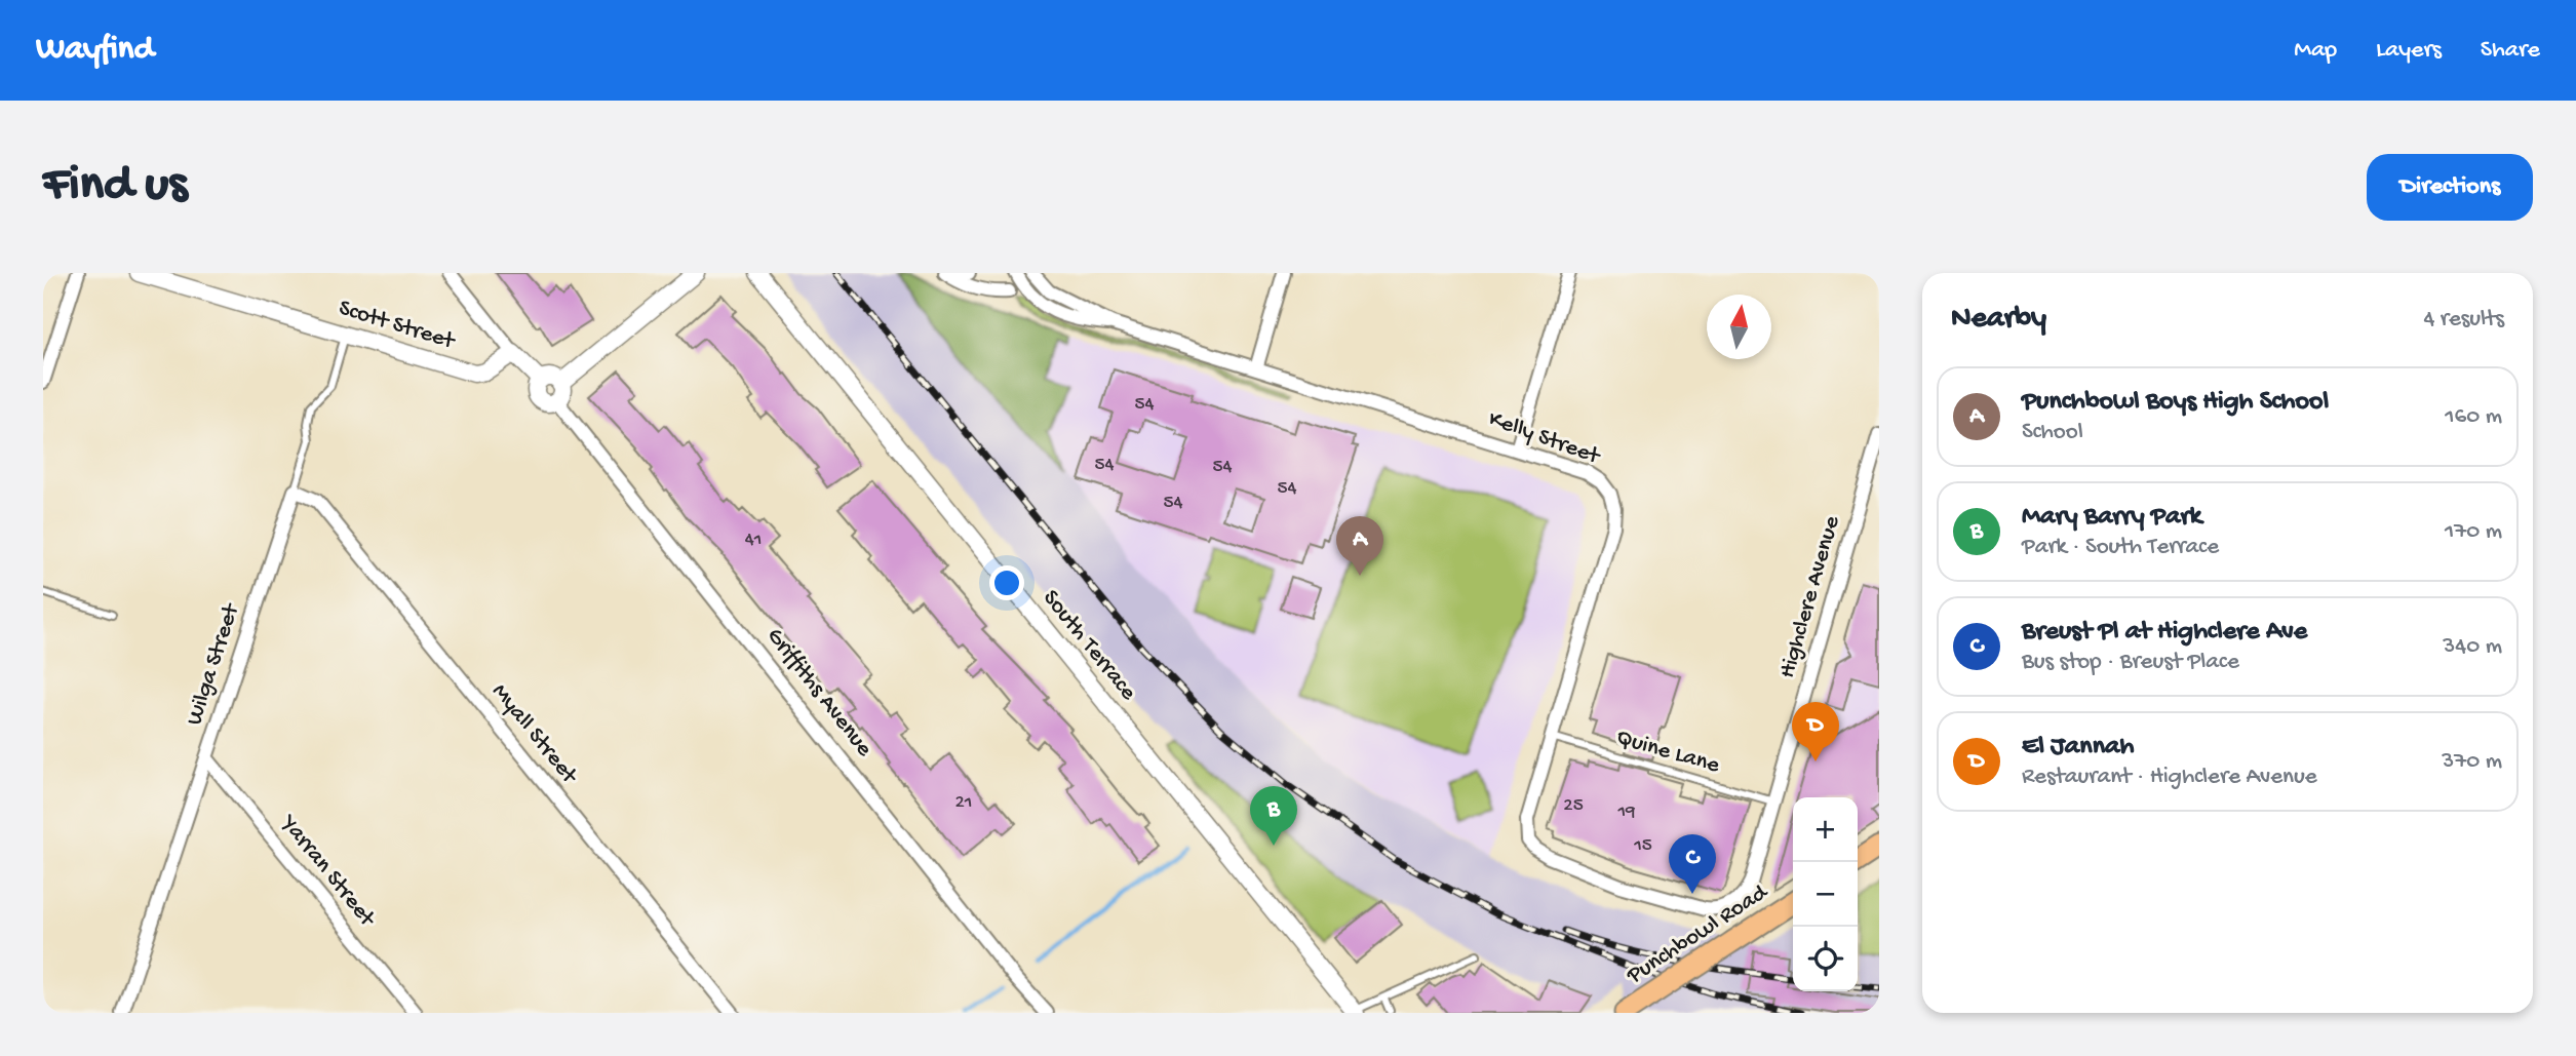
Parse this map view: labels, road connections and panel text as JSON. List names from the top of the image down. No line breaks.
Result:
{"streets":{"main road":["Punchbowl Road"],"street":["Scott Street","Kelly Street","Highclere Avenue","South Terrace","Wilga Street","Griffiths Avenue","Myall Street","Yarran Street"],"lane":["Quine Lane"]},"crossings":[["Scott Street","Wilga Street"],["Kelly Street","Highclere Avenue"],["Kelly Street","Quine Lane"],["Highclere Avenue","Quine Lane"],["Wilga Street","Myall Street"],["Wilga Street","Yarran Street"]],"house_numbers":["54","54","54","54","54","41","21","25","19","15"],"north":"top","page":{"header":"Wayfind","nav":["Map","Layers","Share"],"buttons":"Directions","title":"Find us","heading":["Nearby","4 results"],"list":[{"mark":"A","name":"Punchbowl Boys High School","note":"School","value":"160 m"},{"mark":"B","name":"Mary Barry Park","note":"Park · South Terrace","value":"170 m"},{"mark":"C","name":"Breust Pl at Highclere Ave","note":"Bus stop · Breust Place","value":"340 m"},{"mark":"D","name":"El Jannah","note":"Restaurant · Highclere Avenue","value":"370 m"}],"pins":["A","D","B","C"],"map_buttons":["+","−"]}}
